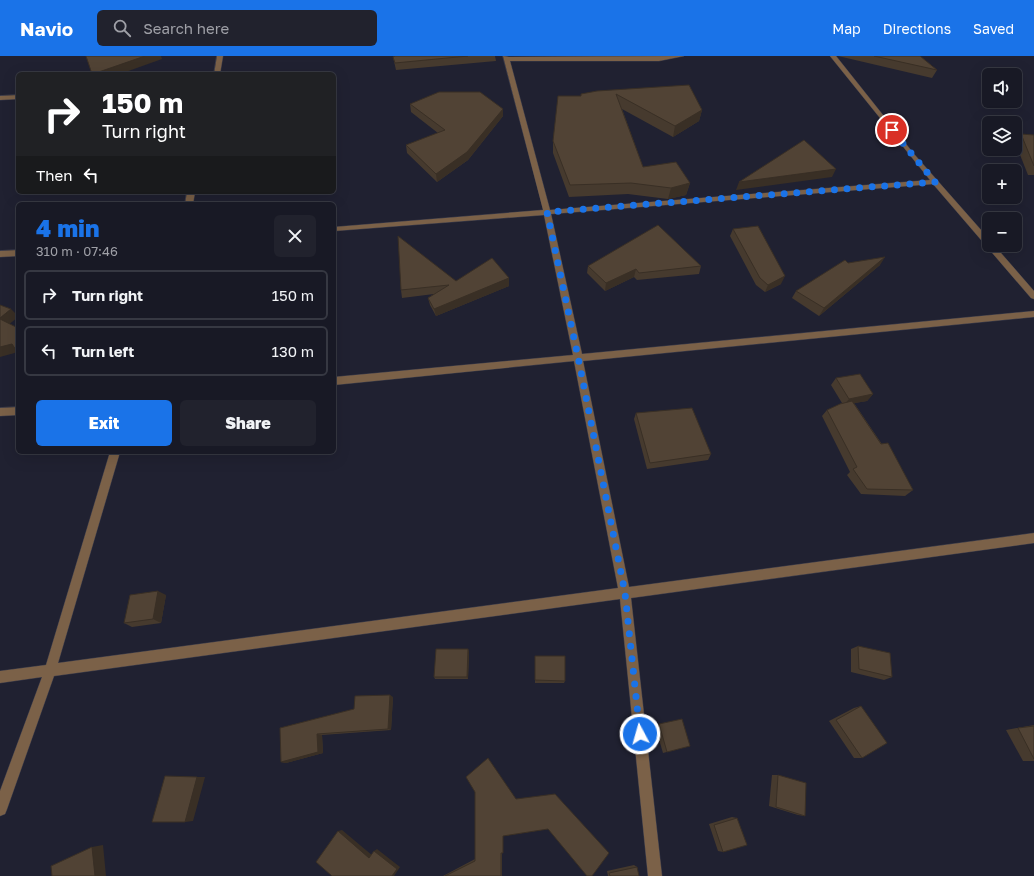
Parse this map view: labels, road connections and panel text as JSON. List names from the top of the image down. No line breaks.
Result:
{"page":{"header":"Navio","search":"Search here","nav":["Map","Directions","Saved"],"map_buttons":["+","−"],"turn":["150 m","Turn right"],"then":"Then","heading":["4 min","310 m · 07:46"],"list":[{"name":"Turn right","value":"150 m"},{"name":"Turn left","value":"130 m"}],"buttons":["Exit","Share"]}}
